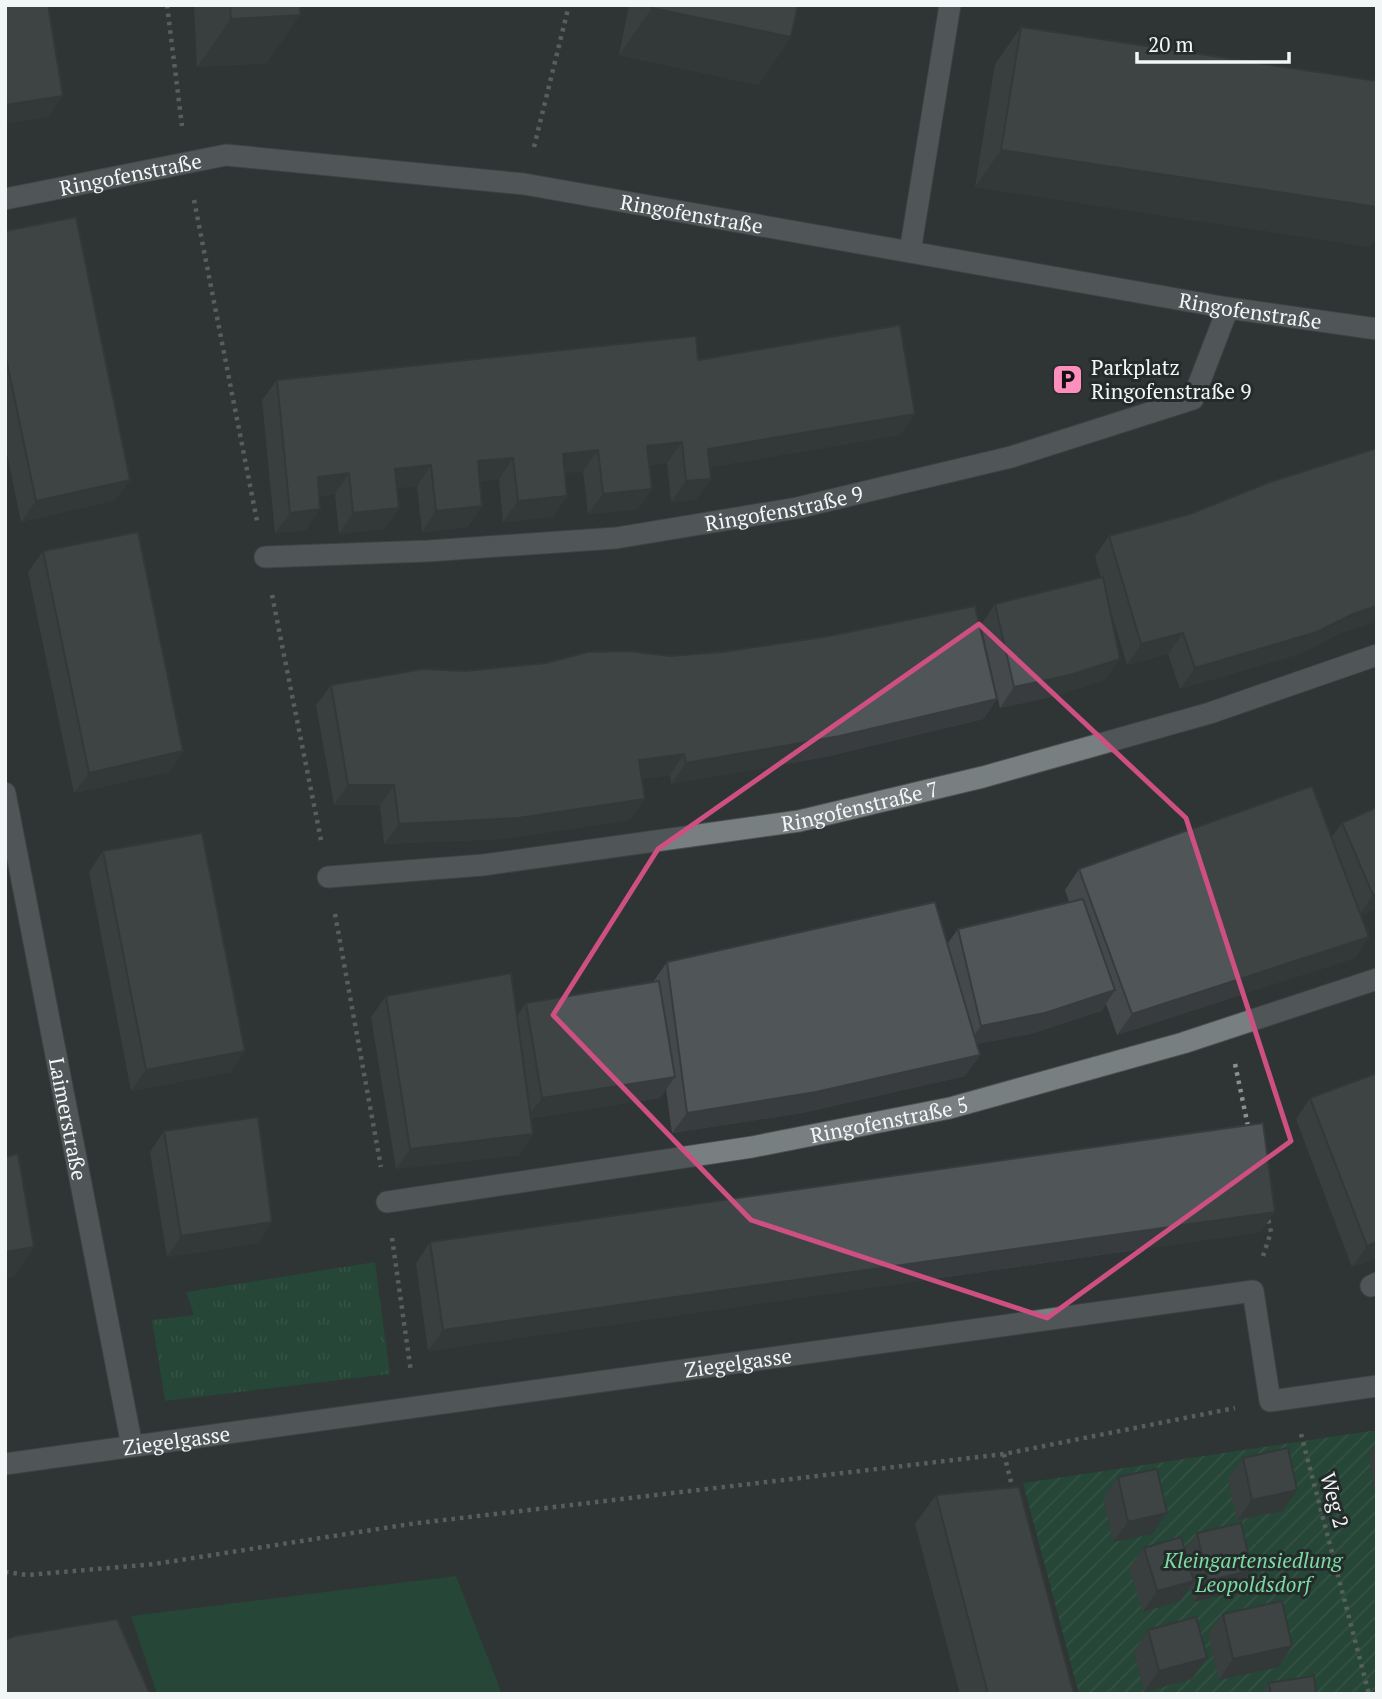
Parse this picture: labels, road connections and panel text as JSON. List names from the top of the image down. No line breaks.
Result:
{"streets":{"street":["Ringofenstraße","Ringofenstraße 9","Ringofenstraße 7","Ringofenstraße 5","Laimerstraße","Ziegelgasse"],"path":["Weg 2"]},"crossings":[["Ringofenstraße","Ringofenstraße 9"],["Laimerstraße","Ziegelgasse"]],"parks":["Kleingartensiedlung Leopoldsdorf"],"places":{"parking":["Parkplatz Ringofenstraße 9"]},"scale_bar":"20 m"}
